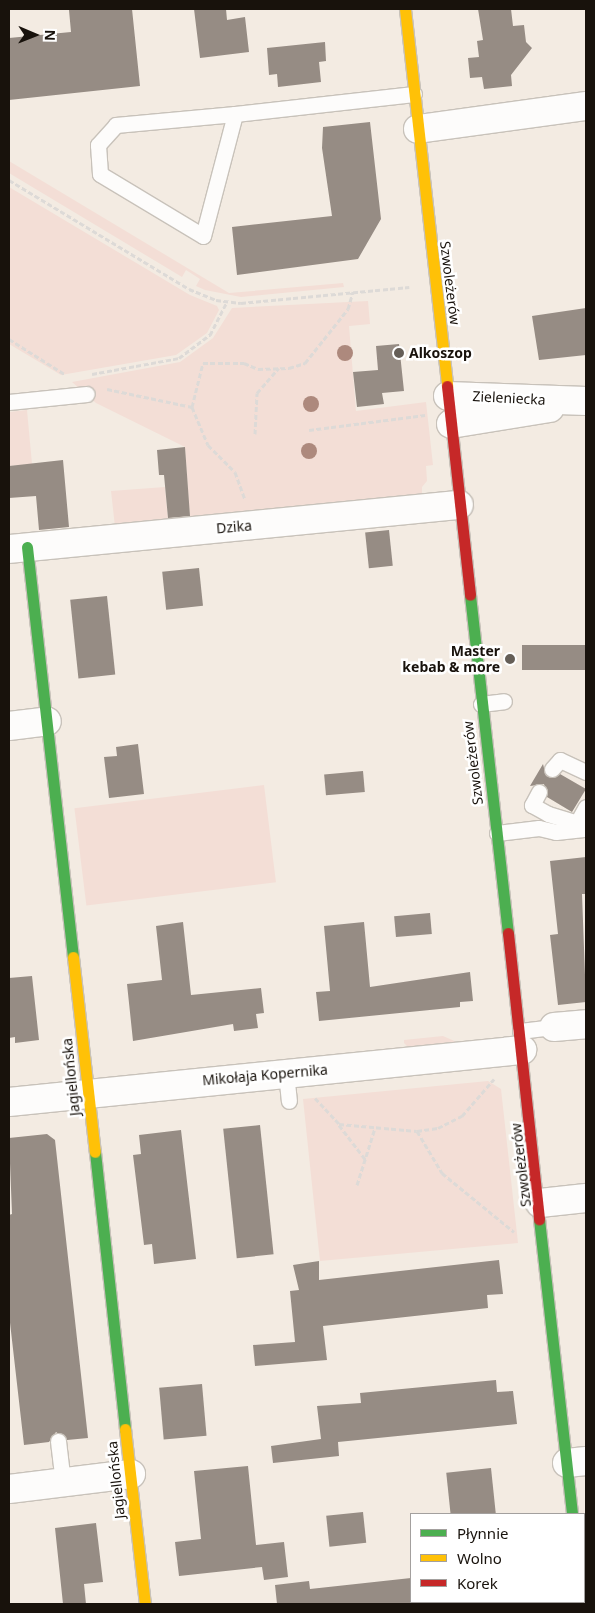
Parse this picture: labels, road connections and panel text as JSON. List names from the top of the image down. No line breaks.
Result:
{"streets":{"street":["Szwoleżerów","Zieleniecka","Dzika","Mikołaja Kopernika","Jagiellońska"]},"crossings":[["Szwoleżerów","Zieleniecka"],["Szwoleżerów","Dzika"],["Szwoleżerów","Mikołaja Kopernika"],["Dzika","Jagiellońska"],["Mikołaja Kopernika","Jagiellońska"]],"places":["Alkoszop","Master kebab & more"],"legend":["Płynnie","Wolno","Korek"],"north":"right"}
